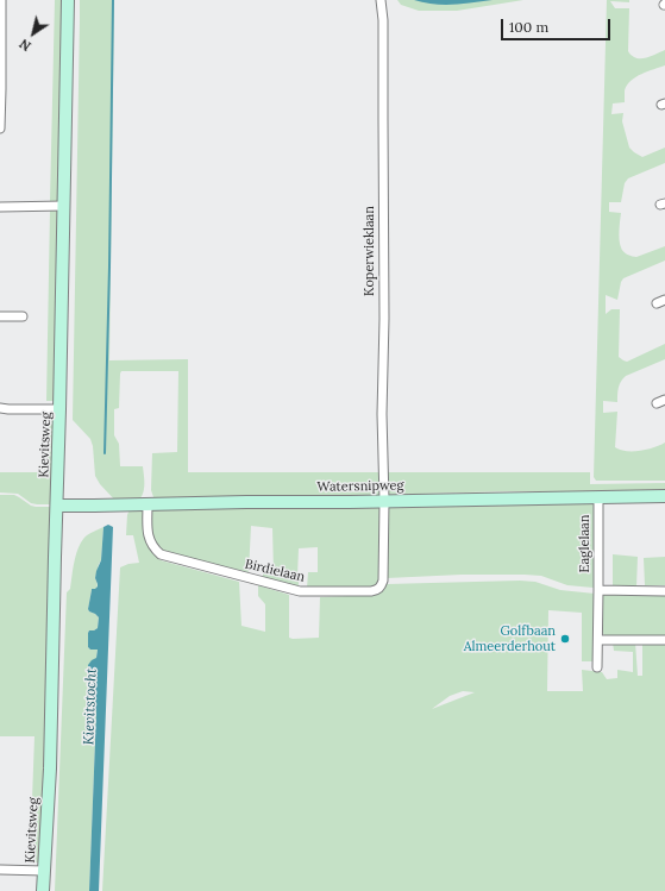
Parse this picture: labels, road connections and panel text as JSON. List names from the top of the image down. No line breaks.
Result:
{"streets":{"street":["Koperwieklaan","Kievitsweg","Watersnipweg","Eaglelaan","Birdielaan"]},"crossings":[["Koperwieklaan","Watersnipweg"],["Koperwieklaan","Birdielaan"],["Kievitsweg","Watersnipweg"],["Watersnipweg","Eaglelaan"],["Watersnipweg","Birdielaan"]],"water":["Kievitstocht"],"places":["Golfbaan Almeerderhout"],"scale_bar":"100 m","north":"bottom left"}
